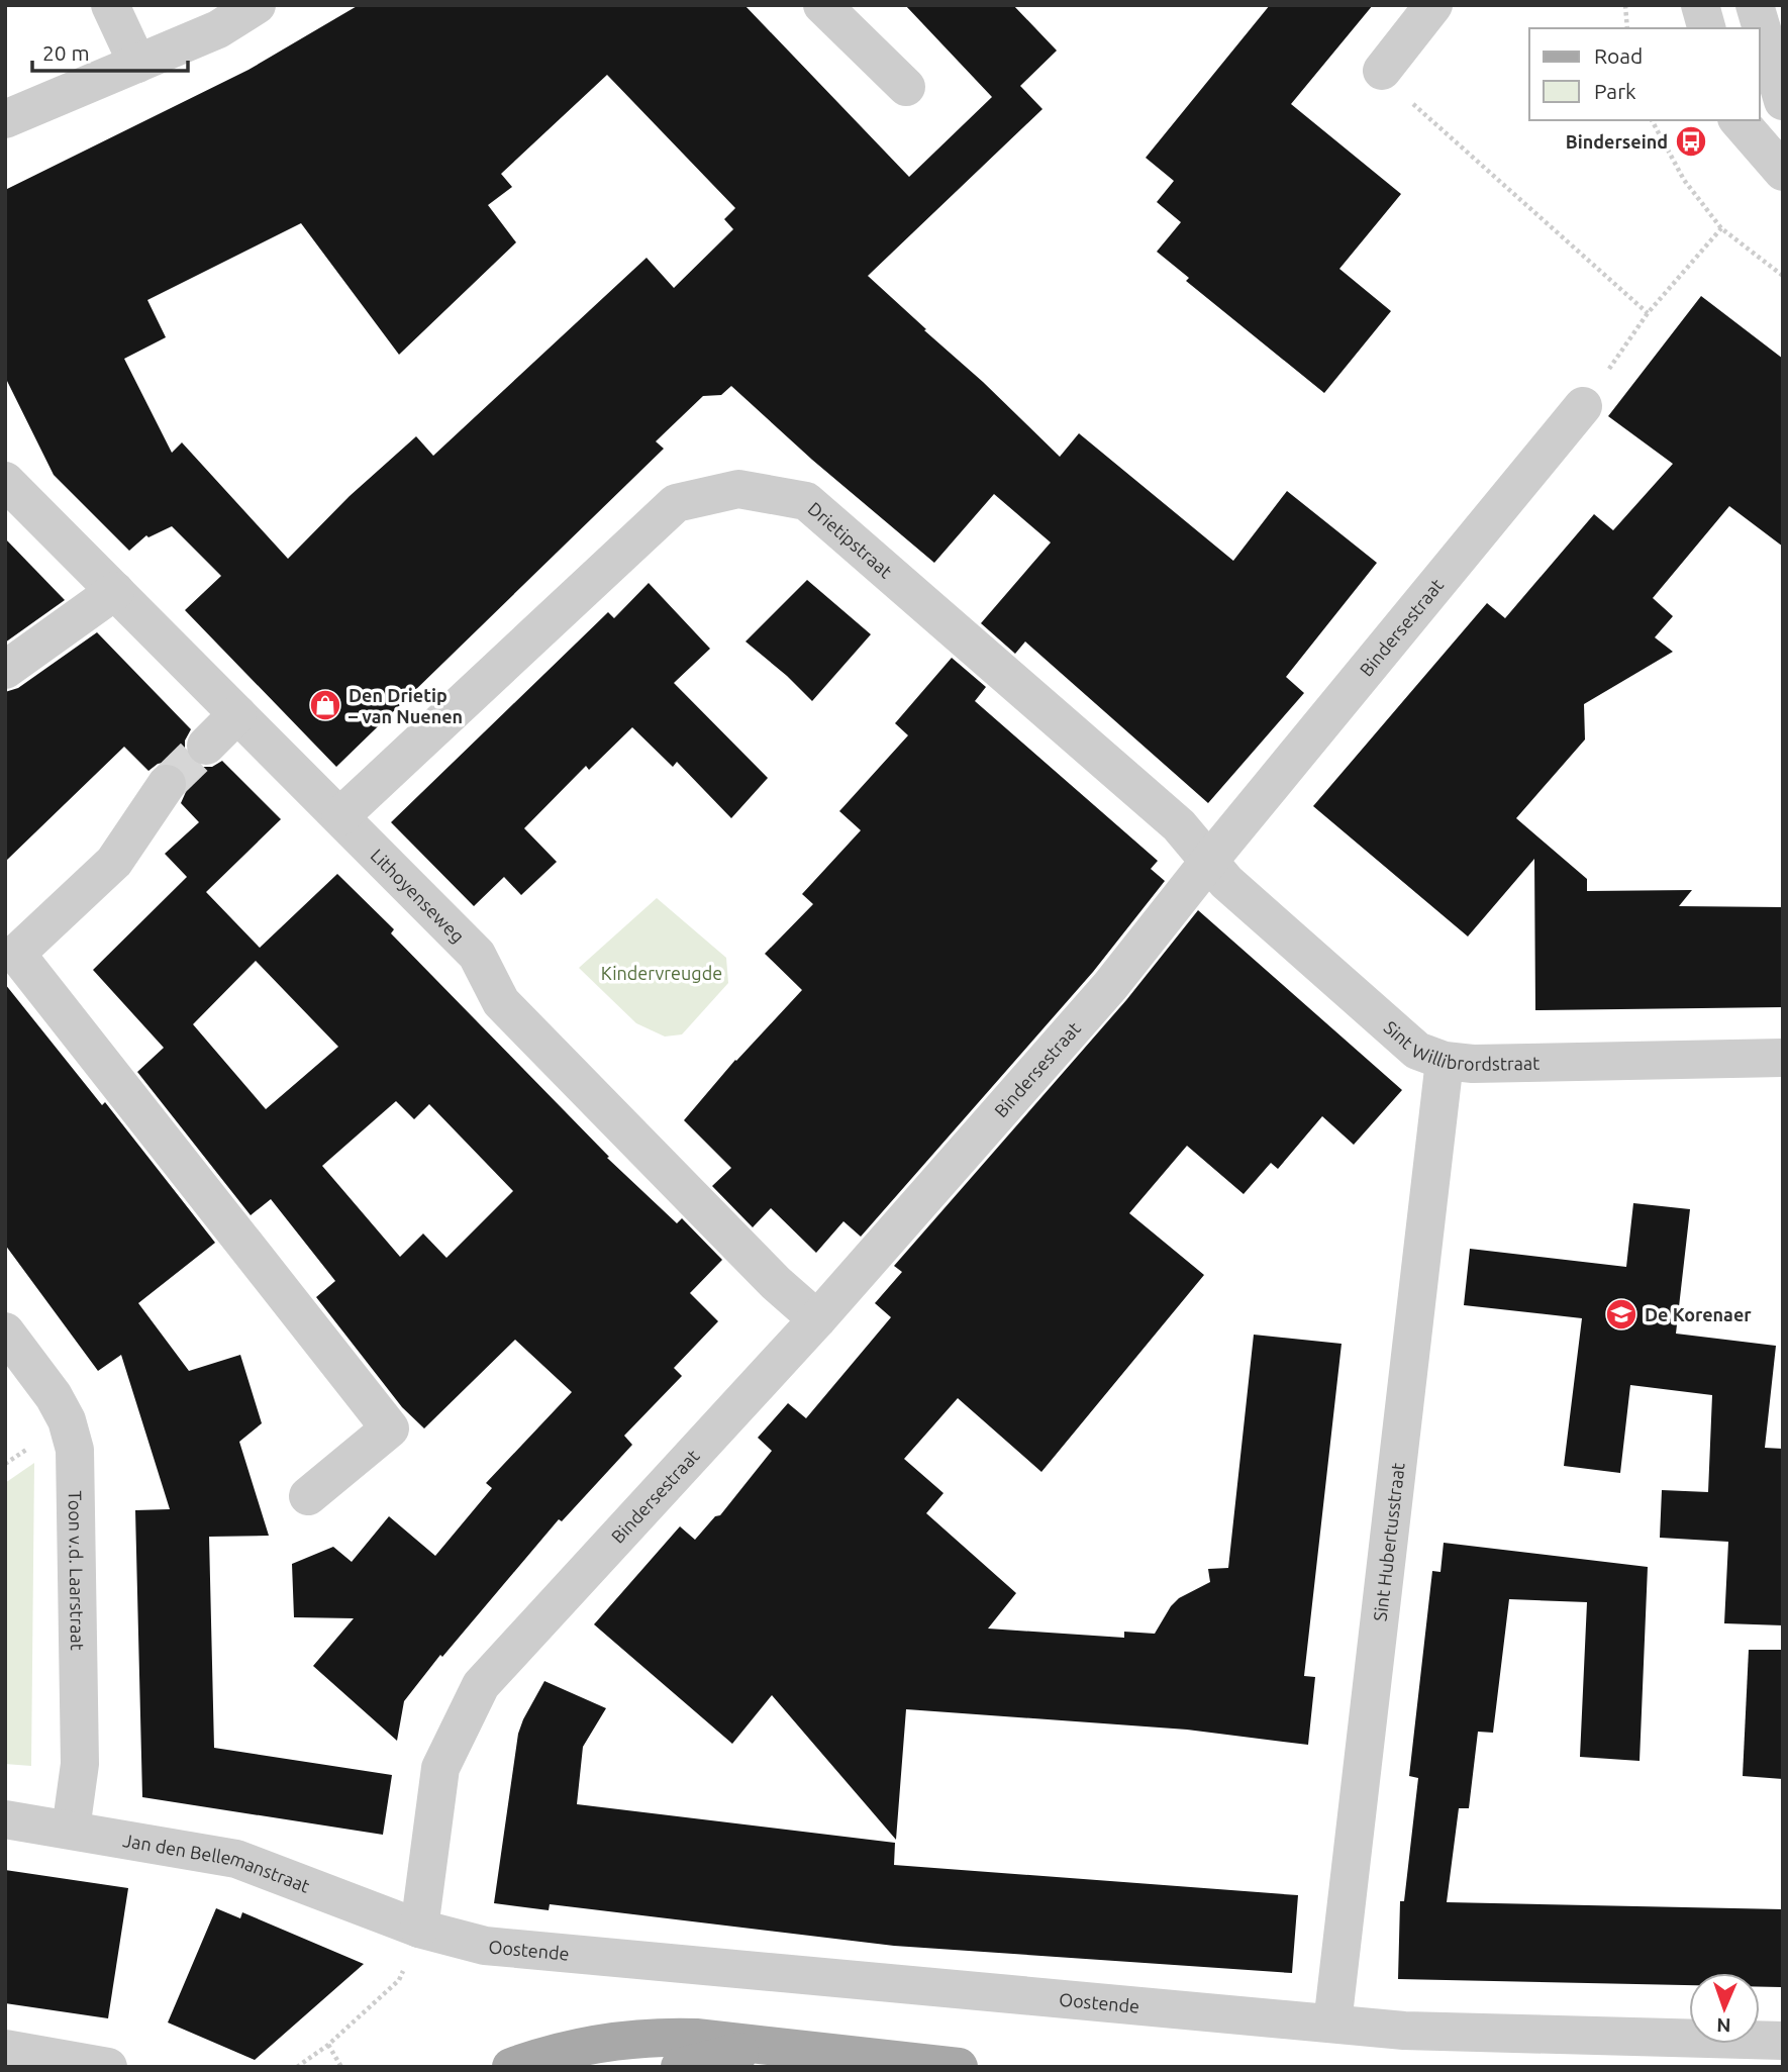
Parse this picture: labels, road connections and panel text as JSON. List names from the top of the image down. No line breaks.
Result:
{"streets":{"street":["Drietipstraat","Bindersestraat","Lithoyenseweg","Sint Willibrordstraat","Sint Hubertusstraat","Toon v.d. Laarstraat","Jan den Bellemanstraat","Oostende"]},"crossings":[["Drietipstraat","Bindersestraat"],["Drietipstraat","Lithoyenseweg"],["Drietipstraat","Sint Willibrordstraat"],["Bindersestraat","Lithoyenseweg"],["Bindersestraat","Sint Willibrordstraat"],["Bindersestraat","Jan den Bellemanstraat"],["Bindersestraat","Oostende"],["Sint Willibrordstraat","Sint Hubertusstraat"],["Sint Hubertusstraat","Oostende"],["Toon v.d. Laarstraat","Jan den Bellemanstraat"],["Jan den Bellemanstraat","Oostende"]],"parks":["Kindervreugde"],"places":{"bus stop":["Binderseind"],"shop":["Den Drietip – van Nuenen"],"school or university":["De Korenaer"]},"legend":["Road","Park"],"scale_bar":"20 m","north":"bottom"}
